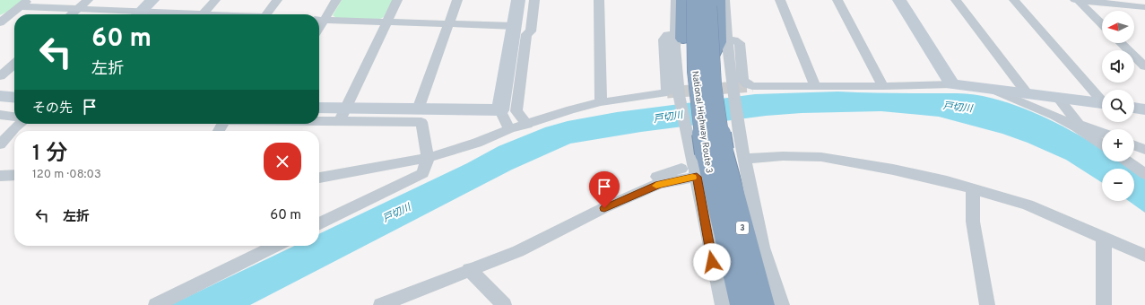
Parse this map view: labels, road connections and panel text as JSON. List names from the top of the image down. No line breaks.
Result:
{"streets":{"highway":["National Highway Route 3","3"]},"water":["戸切川"],"north":"left","page":{"map_buttons":["+","−"],"turn":["60 m","左折"],"then":"その先","heading":["1 分","120 m · 08:03"],"list":[{"name":"左折","value":"60 m"}]}}
